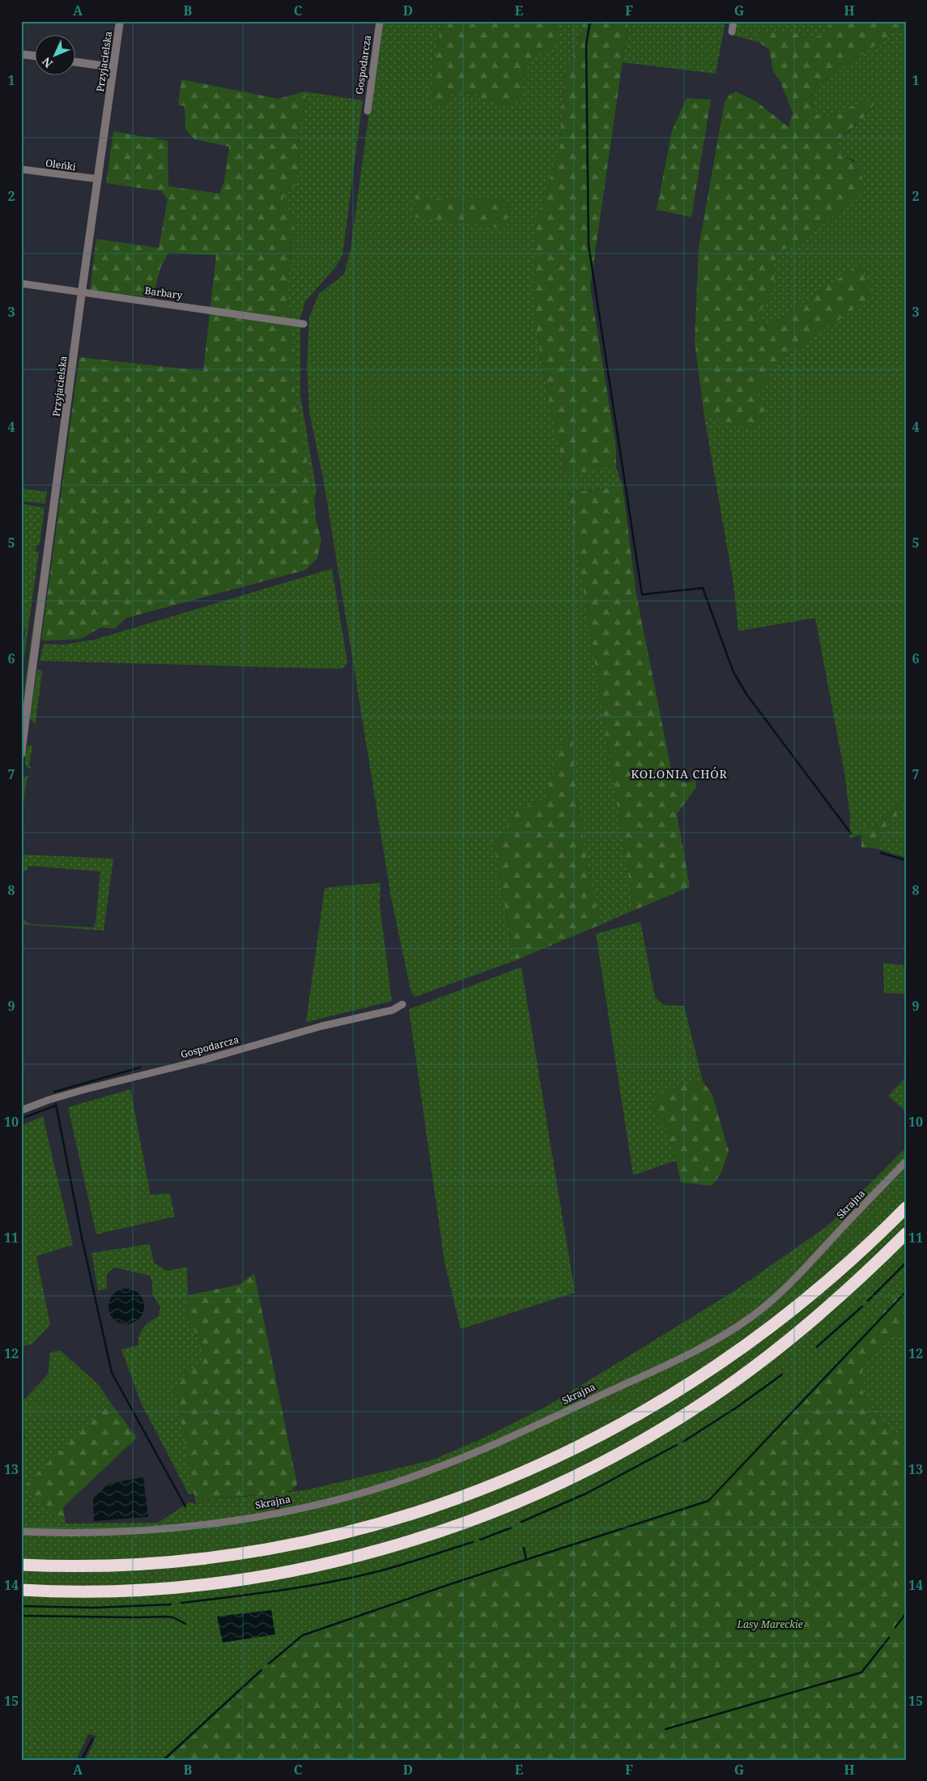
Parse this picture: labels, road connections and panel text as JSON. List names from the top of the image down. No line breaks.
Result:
{"streets":{"street":["Przyjacielska","Gospodarcza","Oleńki","Barbary","Skrajna"]},"crossings":[["Przyjacielska","Oleńki"],["Przyjacielska","Barbary"]],"districts":["KOLONIA CHÓR"],"parks":["Lasy Mareckie"],"north":"bottom left","grid":{"columns":["A","B","C","D","E","F","G","H"],"rows":["1","2","3","4","5","6","7","8","9","10","11","12","13","14","15"]}}
